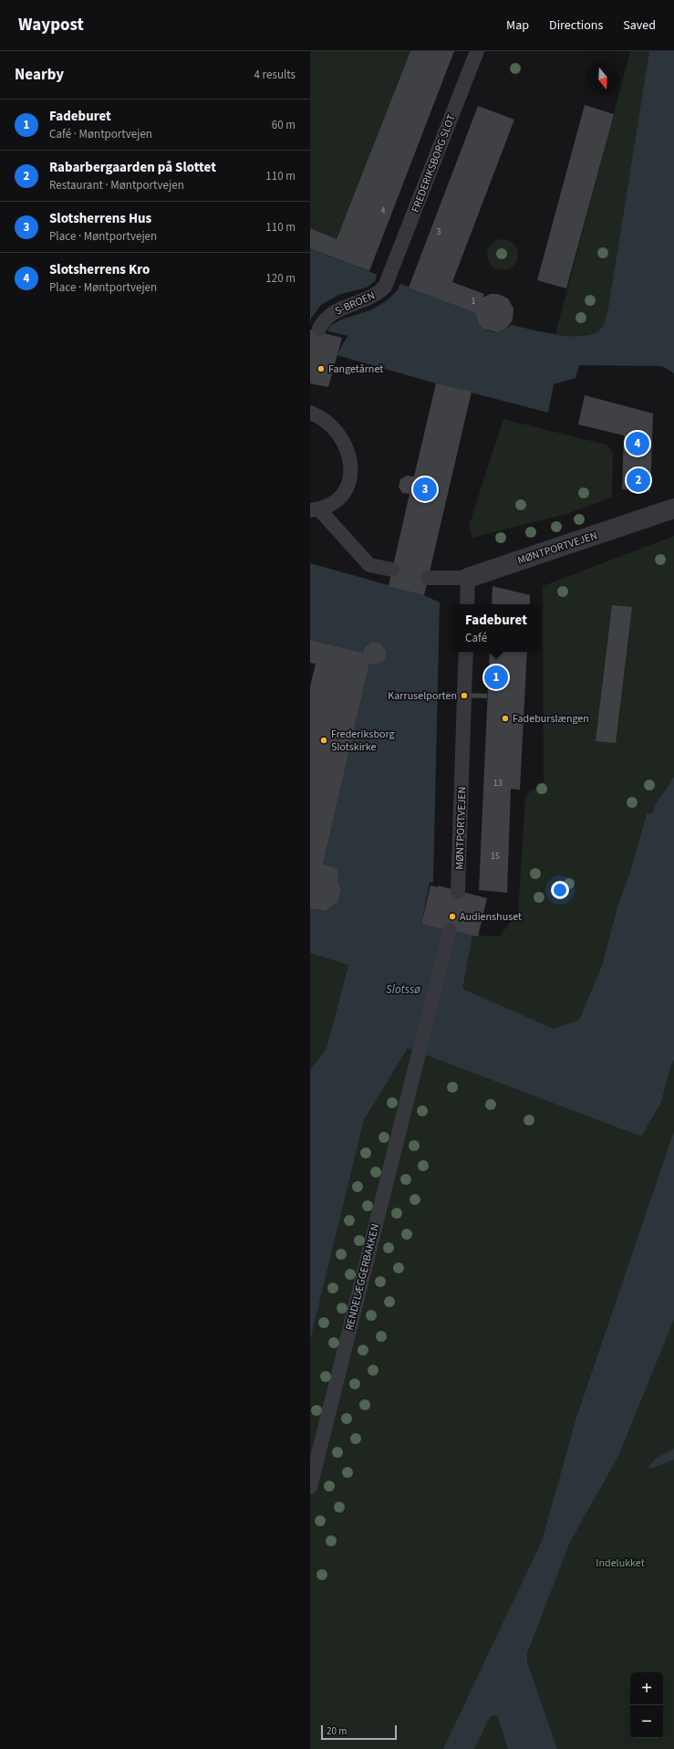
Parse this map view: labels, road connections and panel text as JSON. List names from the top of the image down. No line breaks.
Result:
{"streets":{"street":["MØNTPORTVEJEN"],"lane":["FREDERIKSBORG SLOT","S-BROEN","RENDELÆGGERBAKKEN"]},"crossings":[["FREDERIKSBORG SLOT","S-BROEN"]],"water":["Slotssø"],"parks":["Indelukket"],"places":["Fangetårnet","Karruselporten","Fadeburslængen","Frederiksborg Slotskirke","Audienshuset"],"house_numbers":["4","3","1","13","15"],"scale_bar":"20 m","north":"bottom","page":{"header":"Waypost","nav":["Map","Directions","Saved"],"heading":["Nearby","4 results"],"list":[{"mark":"1","name":"Fadeburet","note":"Café · Møntportvejen","value":"60 m"},{"mark":"2","name":"Rabarbergaarden på Slottet","note":"Restaurant · Møntportvejen","value":"110 m"},{"mark":"3","name":"Slotsherrens Hus","note":"Place · Møntportvejen","value":"110 m"},{"mark":"4","name":"Slotsherrens Kro","note":"Place · Møntportvejen","value":"120 m"}],"pins":["4","2","3","1"],"popup":["Fadeburet","Café"],"map_buttons":["+","−"],"scale":"20 m"}}
